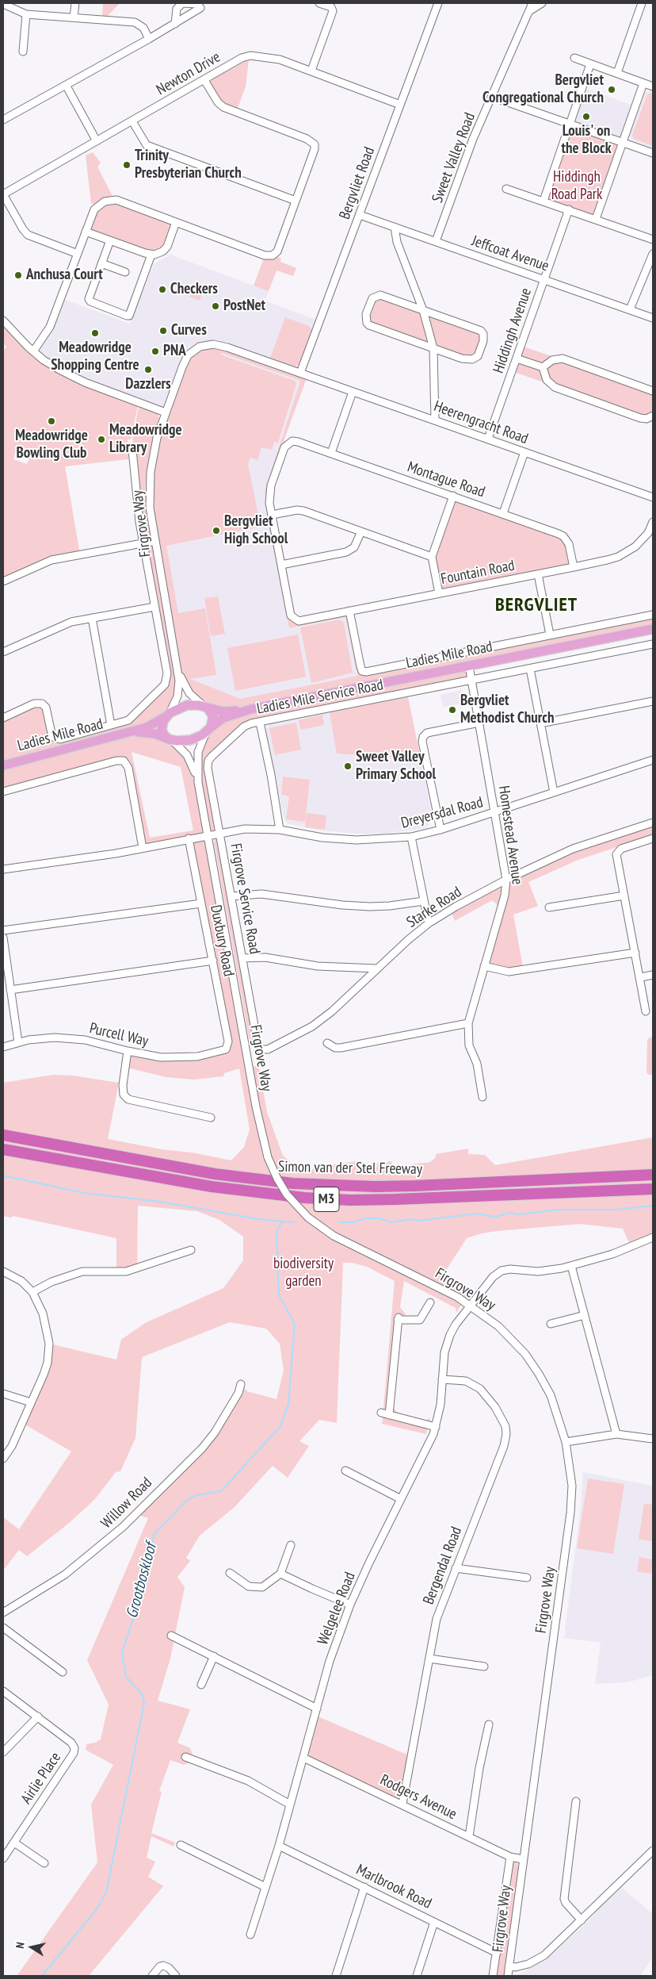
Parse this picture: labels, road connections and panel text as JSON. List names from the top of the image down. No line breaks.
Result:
{"streets":{"highway":["Simon van der Stel Freeway","M3"],"main road":["Ladies Mile Road"],"street":["Newton Drive","Sweet Valley Road","Bergvliet Road","Jeffcoat Avenue","Hiddingh Avenue","Heerengracht Road","Montague Road","Firgrove Way","Fountain Road","Ladies Mile Service Road","Dreyersdal Road","Homestead Avenue","Firgrove Service Road","Starke Road","Duxbury Road","Purcell Way","Willow Road","Bergendal Road","Welgelee Road","Airlie Place","Rodgers Avenue","Marlbrook Road"]},"crossings":[["Newton Drive","Bergvliet Road"],["Sweet Valley Road","Jeffcoat Avenue"],["Bergvliet Road","Jeffcoat Avenue"],["Bergvliet Road","Heerengracht Road"],["Bergvliet Road","Firgrove Way"],["Jeffcoat Avenue","Hiddingh Avenue"],["Hiddingh Avenue","Heerengracht Road"],["Heerengracht Road","Firgrove Way"],["Montague Road","Fountain Road"],["Firgrove Way","Ladies Mile Road"],["Firgrove Way","Dreyersdal Road"],["Firgrove Way","Welgelee Road"],["Firgrove Way","Rodgers Avenue"],["Fountain Road","Ladies Mile Service Road"],["Ladies Mile Road","Homestead Avenue"],["Ladies Mile Service Road","Homestead Avenue"],["Ladies Mile Service Road","Firgrove Service Road"],["Dreyersdal Road","Homestead Avenue"],["Dreyersdal Road","Firgrove Service Road"],["Dreyersdal Road","Duxbury Road"],["Homestead Avenue","Starke Road"],["Firgrove Service Road","Starke Road"],["Duxbury Road","Purcell Way"],["Bergendal Road","Welgelee Road"],["Bergendal Road","Rodgers Avenue"],["Welgelee Road","Rodgers Avenue"],["Welgelee Road","Marlbrook Road"]],"districts":["BERGVLIET"],"water":["Grootboskloof"],"parks":["Hiddingh Road Park","biodiversity garden"],"places":["Bergvliet Congregational Church","Louis' on the Block","Trinity Presbyterian Church","Anchusa Court","Checkers","PostNet","Curves","Meadowridge Shopping Centre","PNA","Dazzlers","Meadowridge Bowling Club","Meadowridge Library","Bergvliet High School","Bergvliet Methodist Church","Sweet Valley Primary School"],"north":"left"}
